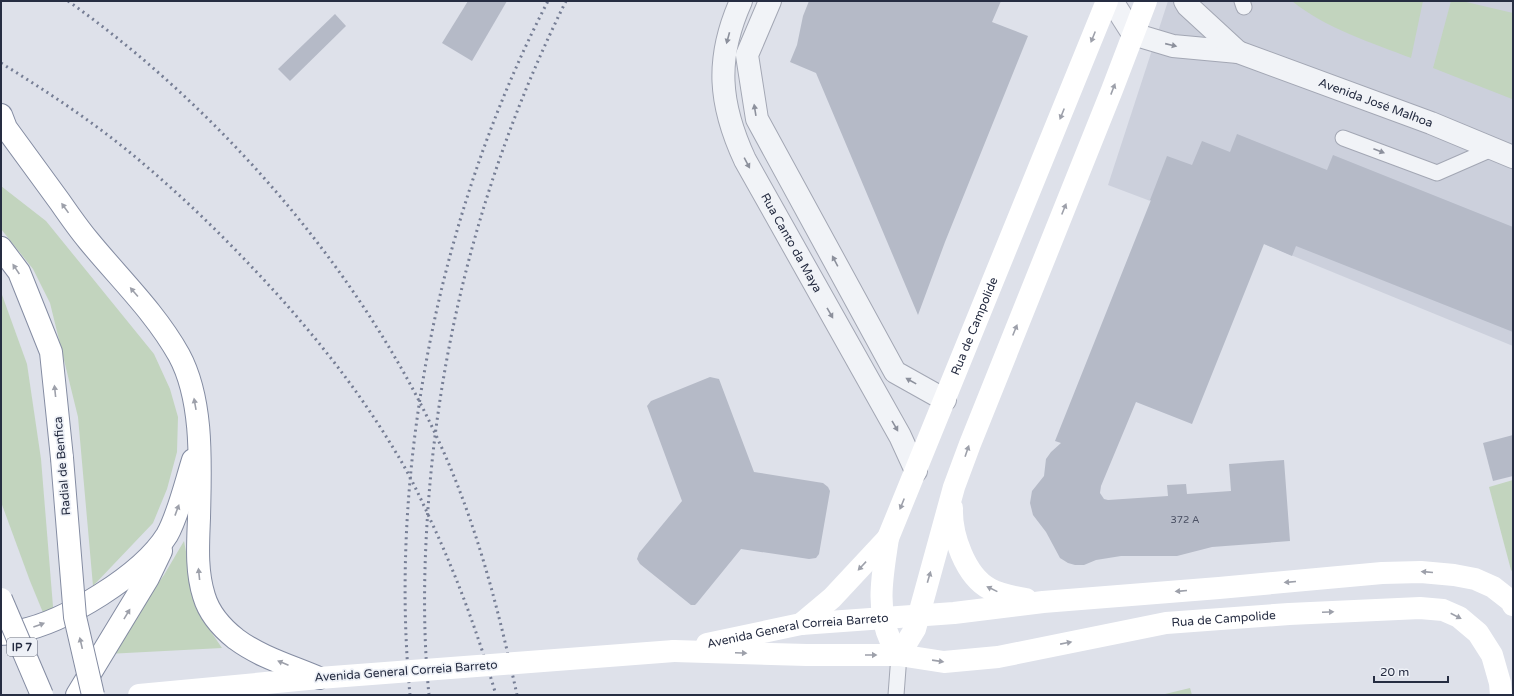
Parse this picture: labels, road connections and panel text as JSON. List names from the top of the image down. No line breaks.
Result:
{"streets":{"main road":["Rua de Campolide","Radial de Benfica","Avenida General Correia Barreto","IP 7"],"street":["Avenida José Malhoa","Rua Canto da Maya"]},"crossings":[["Avenida José Malhoa","Rua de Campolide"],["Rua Canto da Maya","Rua de Campolide"],["Rua de Campolide","Avenida General Correia Barreto"]],"house_numbers":["372 A"],"scale_bar":"20 m"}
